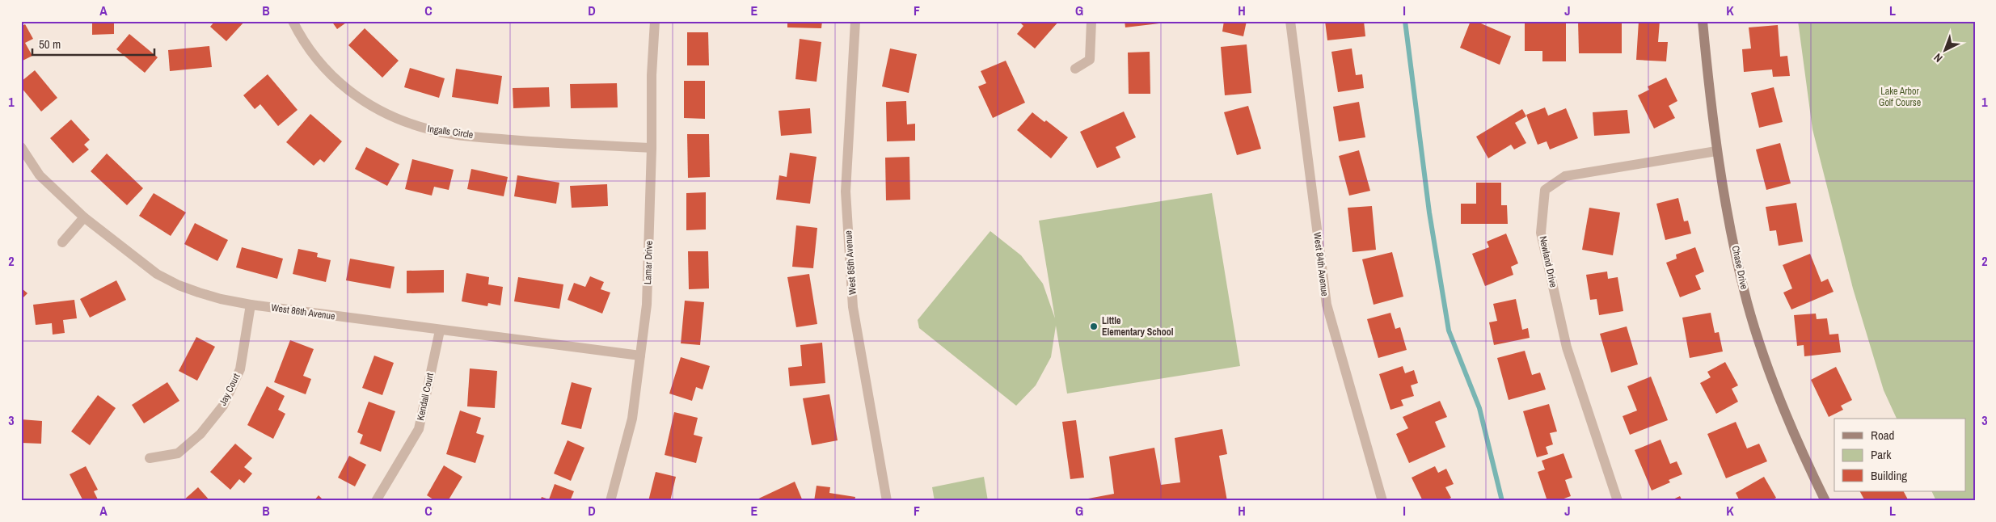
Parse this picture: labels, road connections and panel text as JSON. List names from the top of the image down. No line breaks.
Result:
{"streets":{"street":["Ingalls Circle","Newland Drive","Lamar Drive","West 85th Avenue","West 84th Avenue","Chase Drive","West 86th Avenue","Jay Court","Kendall Court"]},"crossings":[["Ingalls Circle","Lamar Drive"],["Newland Drive","Chase Drive"],["Lamar Drive","West 86th Avenue"],["West 86th Avenue","Jay Court"],["West 86th Avenue","Kendall Court"]],"parks":["Lake Arbor Golf Course"],"places":["Little Elementary School"],"legend":["Road","Park","Building"],"scale_bar":"50 m","north":"bottom left","grid":{"columns":["A","B","C","D","E","F","G","H","I","J","K","L"],"rows":["1","2","3"]}}
